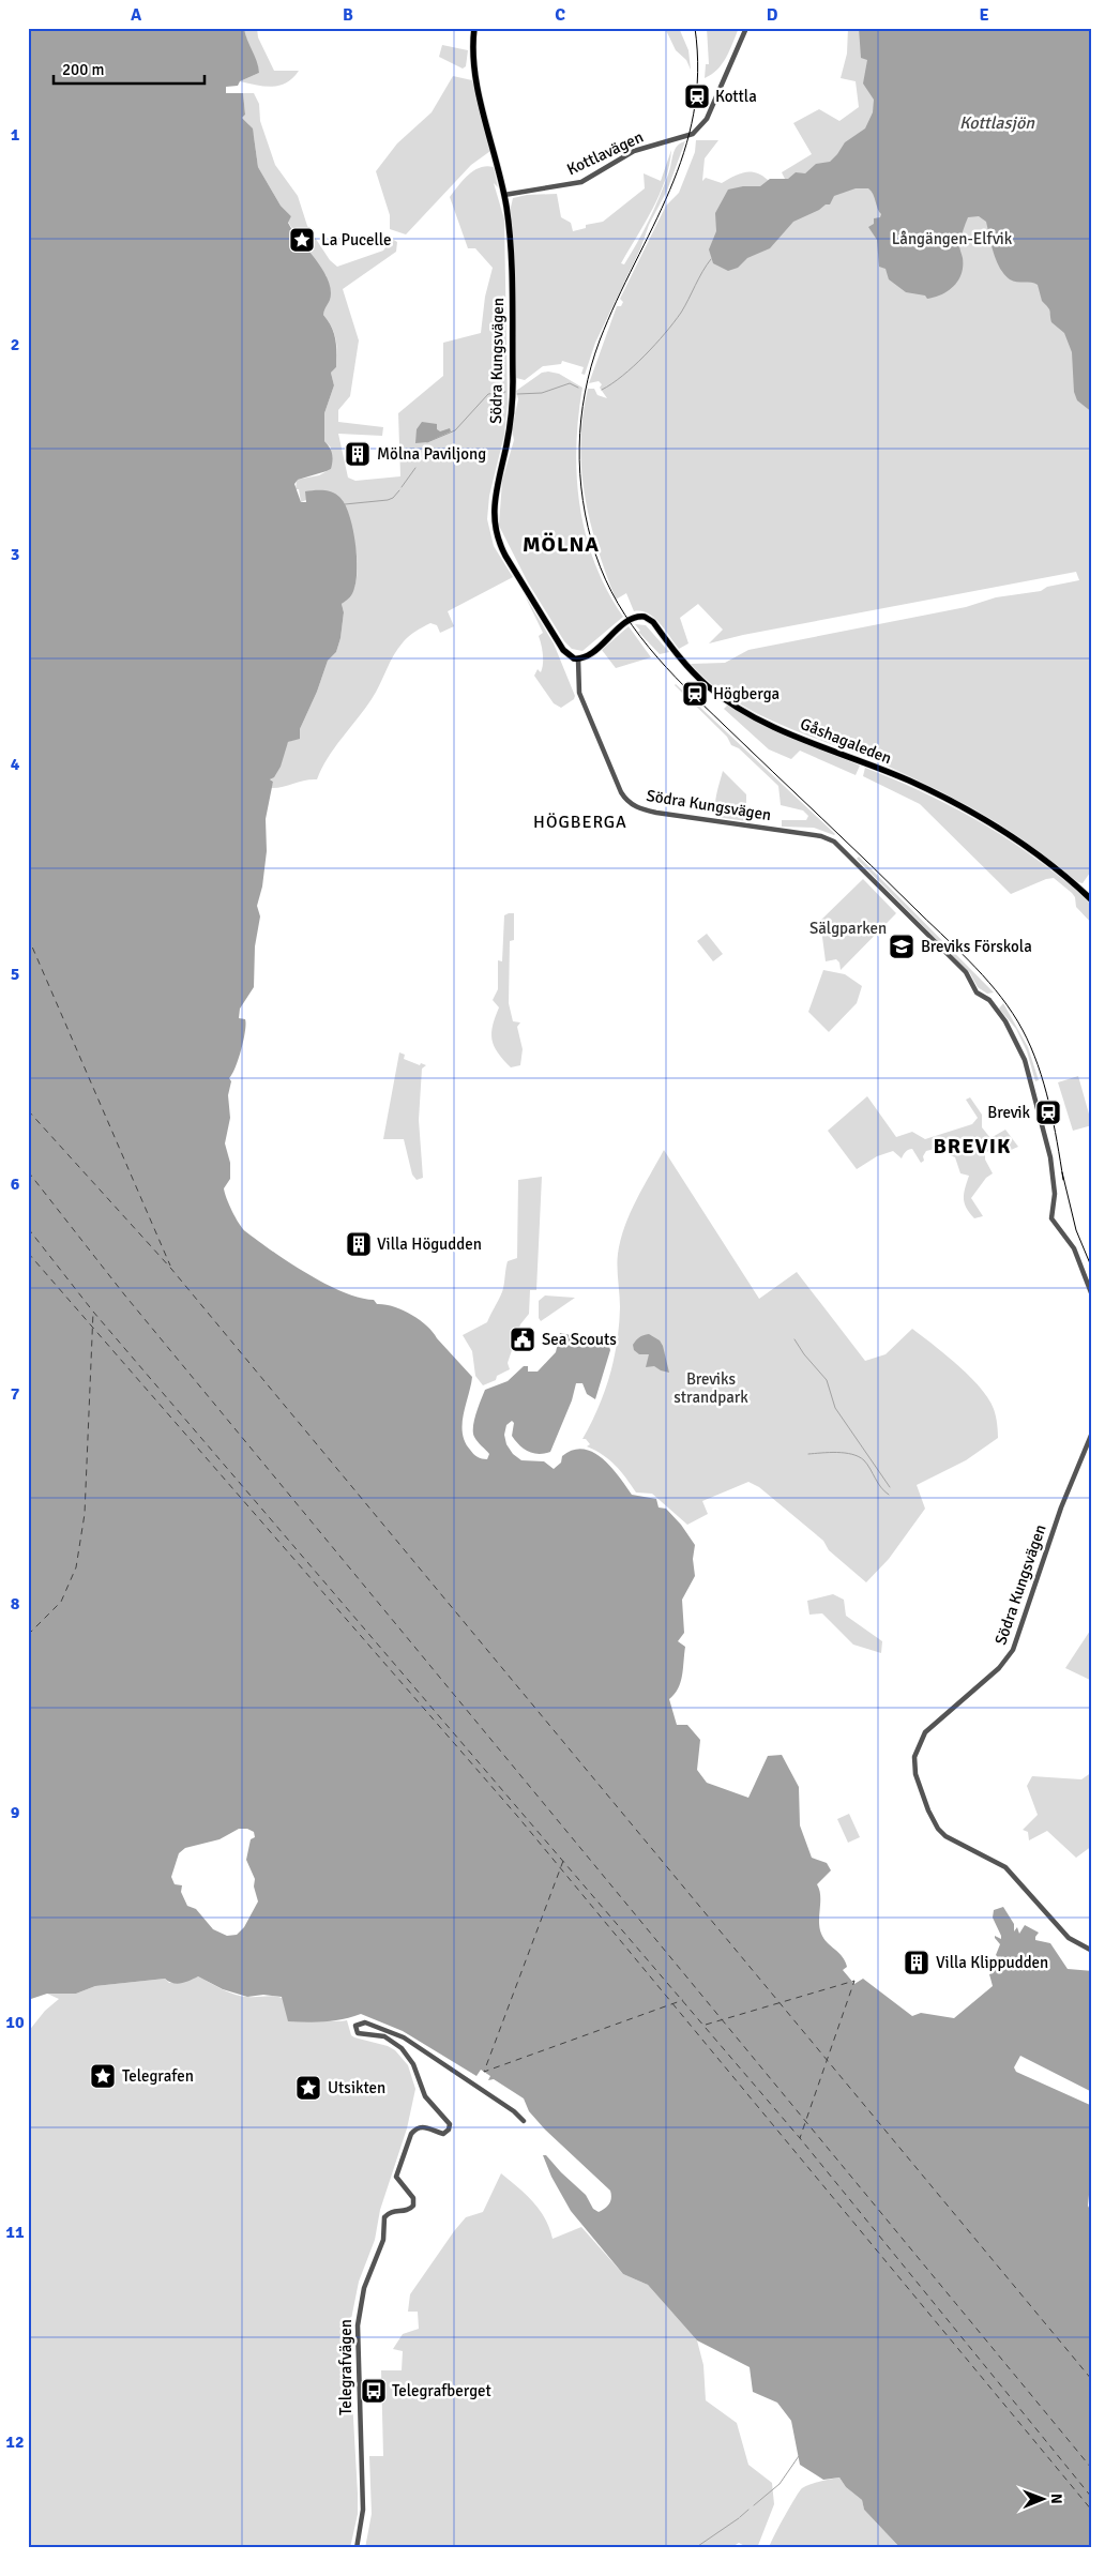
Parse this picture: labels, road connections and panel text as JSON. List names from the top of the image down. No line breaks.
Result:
{"streets":{"main road":["Södra Kungsvägen","Gåshagaleden"],"street":["Kottlavägen","Telegrafvägen"]},"crossings":[["Kottlavägen","Södra Kungsvägen"],["Södra Kungsvägen","Gåshagaleden"]],"districts":["MÖLNA","HÖGBERGA","BREVIK"],"water":["Kottlasjön"],"parks":["Långängen-Elfvik","Sälgparken","Breviks strandpark"],"places":{"station":["Kottla","Högberga","Brevik"],"place":["La Pucelle","Telegrafen","Utsikten"],"building":["Mölna Paviljong","Villa Högudden","Villa Klippudden"],"school or university":["Breviks Förskola"],"public building":["Sea Scouts"],"bus stop":["Telegrafberget"]},"scale_bar":"200 m","north":"right","grid":{"columns":["A","B","C","D","E"],"rows":["1","2","3","4","5","6","7","8","9","10","11","12"]}}
